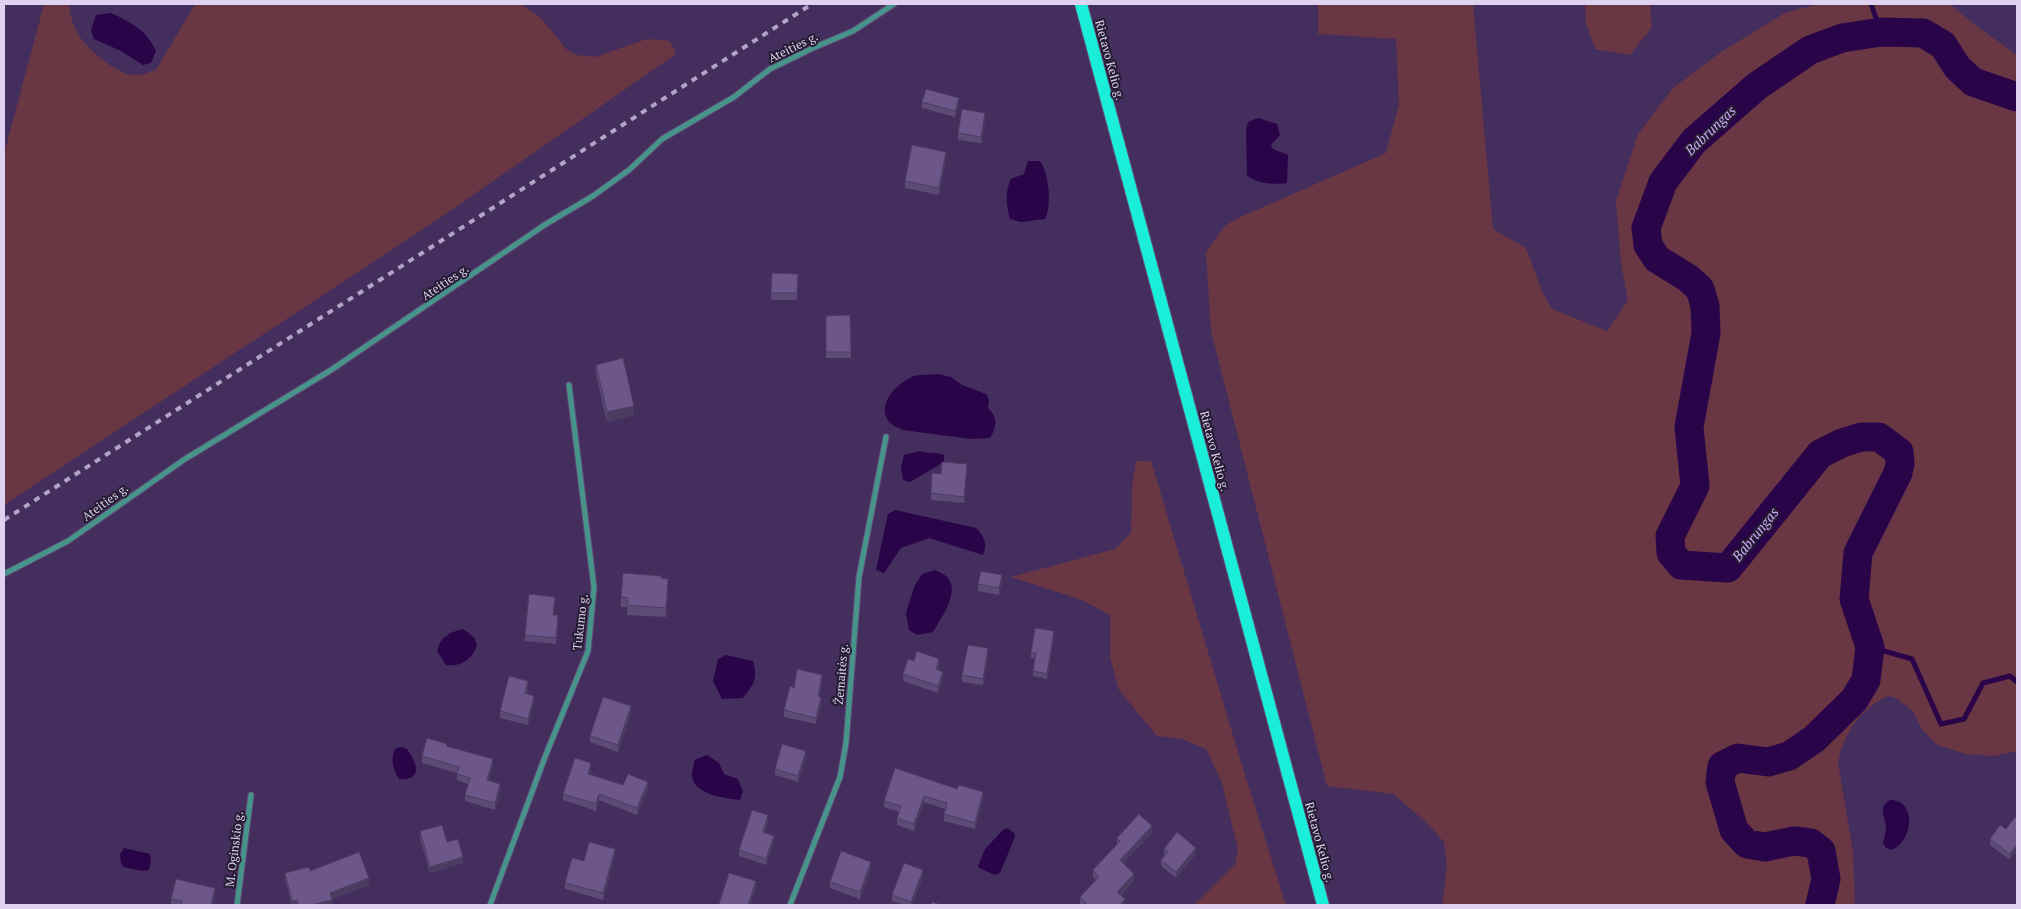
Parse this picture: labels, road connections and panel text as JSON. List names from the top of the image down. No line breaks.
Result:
{"streets":{"main road":["Rietavo Kelio g."],"street":["Ateities g.","Tukumo g.","Žemaitės g.","M. Oginskio g."]},"water":["Babrungas"]}
